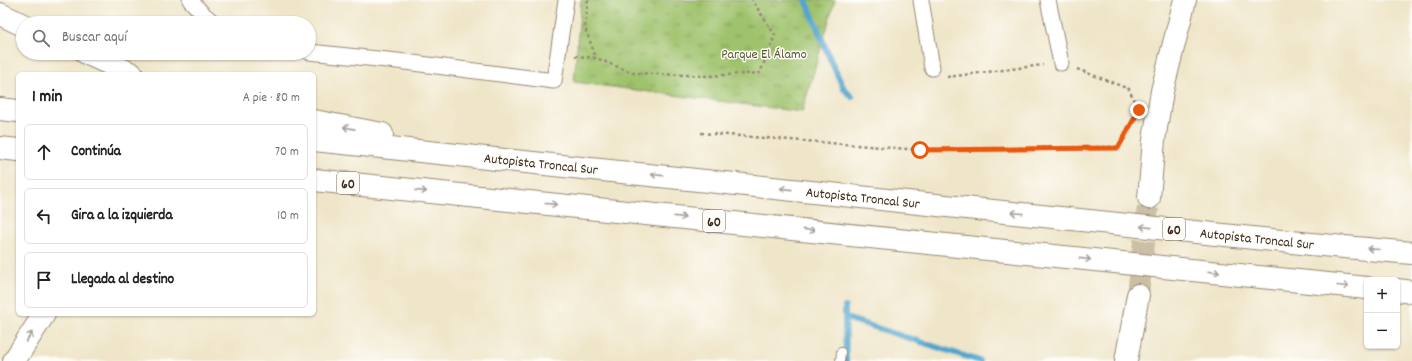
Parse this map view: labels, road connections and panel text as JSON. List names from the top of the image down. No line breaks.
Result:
{"streets":{"main road":["Autopista Troncal Sur","60"]},"parks":["Parque El Álamo"],"page":{"search":"Buscar aquí","heading":["1 min","A pie · 80 m"],"list":[["Continúa","70 m"],["Gira a la izquierda","10 m"],"Llegada al destino"],"map_buttons":["+","−"]}}
